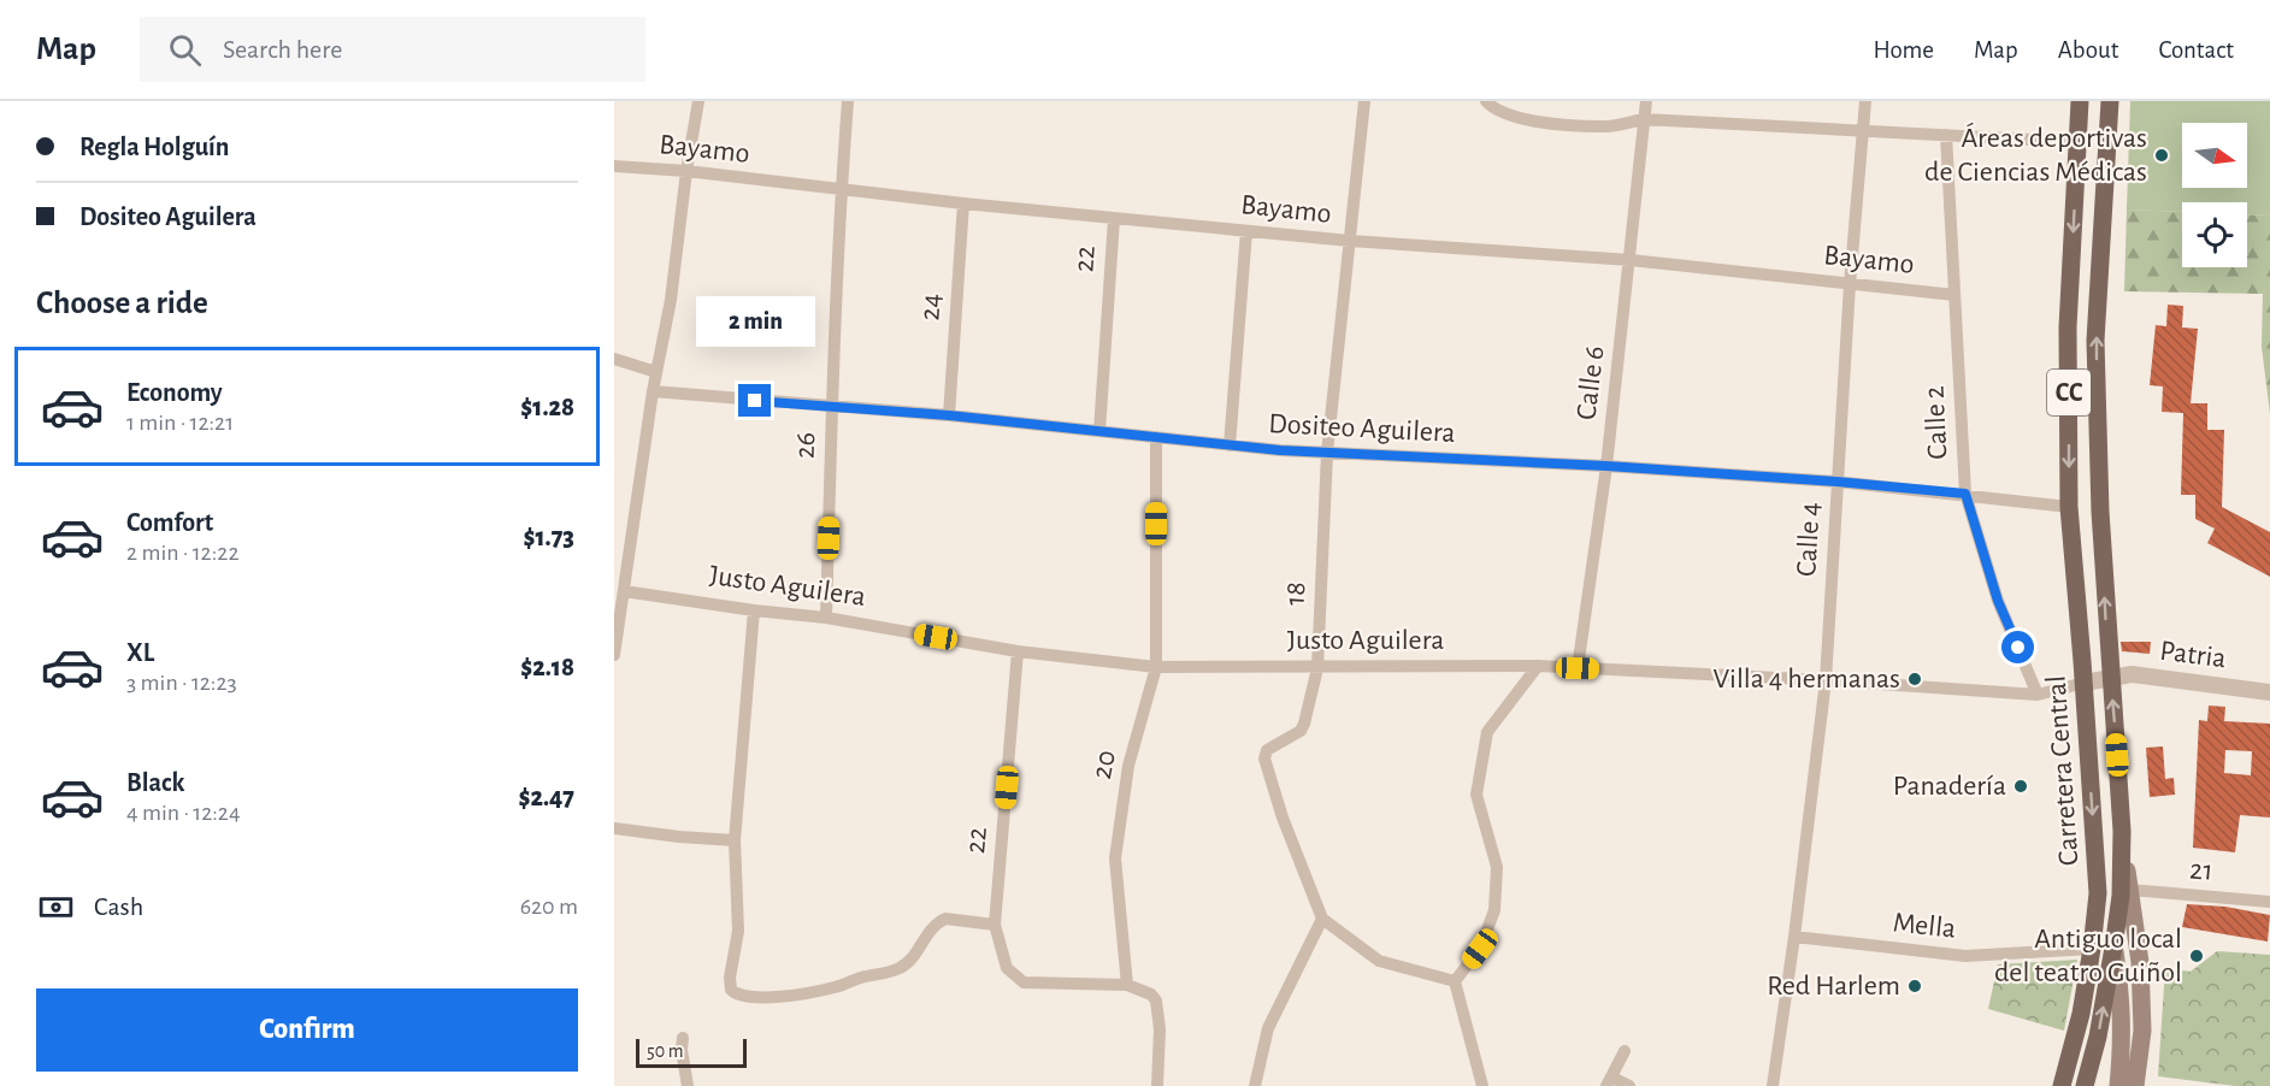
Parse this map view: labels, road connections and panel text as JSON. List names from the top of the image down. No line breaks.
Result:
{"streets":{"main road":["CC","Carretera Central"],"street":["Bayamo","22","24","Calle 6","Calle 2","Dositeo Aguilera","26","Calle 4","Justo Aguilera","18","Patria","20","21","Mella"]},"crossings":[["Bayamo","22"],["Bayamo","24"],["Bayamo","Calle 6"],["Bayamo","Calle 2"],["Bayamo","26"],["Bayamo","Calle 4"],["Bayamo","18"],["22","Dositeo Aguilera"],["22","Justo Aguilera"],["22","20"],["24","Dositeo Aguilera"],["Calle 6","Dositeo Aguilera"],["Calle 6","Justo Aguilera"],["Calle 2","Dositeo Aguilera"],["Calle 2","Justo Aguilera"],["Dositeo Aguilera","26"],["Dositeo Aguilera","Calle 4"],["Dositeo Aguilera","18"],["Dositeo Aguilera","20"],["Dositeo Aguilera","Carretera Central"],["26","Justo Aguilera"],["Calle 4","Justo Aguilera"],["Calle 4","Mella"],["Justo Aguilera","18"],["Justo Aguilera","Patria"],["Justo Aguilera","20"],["Justo Aguilera","Carretera Central"],["Patria","Carretera Central"],["Carretera Central","Mella"]],"places":["Áreas deportivas de Ciencias Médicas","Villa 4 hermanas","Panadería","Antiguo local del teatro Guiñol","Red Harlem"],"scale_bar":"50 m","north":"right","page":{"header":"Map","search":"Search here","nav":["Home","Map","About","Contact"],"banner":["Regla Holguín","Dositeo Aguilera"],"heading":"Choose a ride","bubble":"2 min","list":[{"name":"Economy","note":"1 min · 12:21","value":"$1.28"},{"name":"Comfort","note":"2 min · 12:22","value":"$1.73"},{"name":"XL","note":"3 min · 12:23","value":"$2.18"},{"name":"Black","note":"4 min · 12:24","value":"$2.47"}],"pay":["Cash","620 m"],"buttons":"Confirm","scale":"50 m"}}
